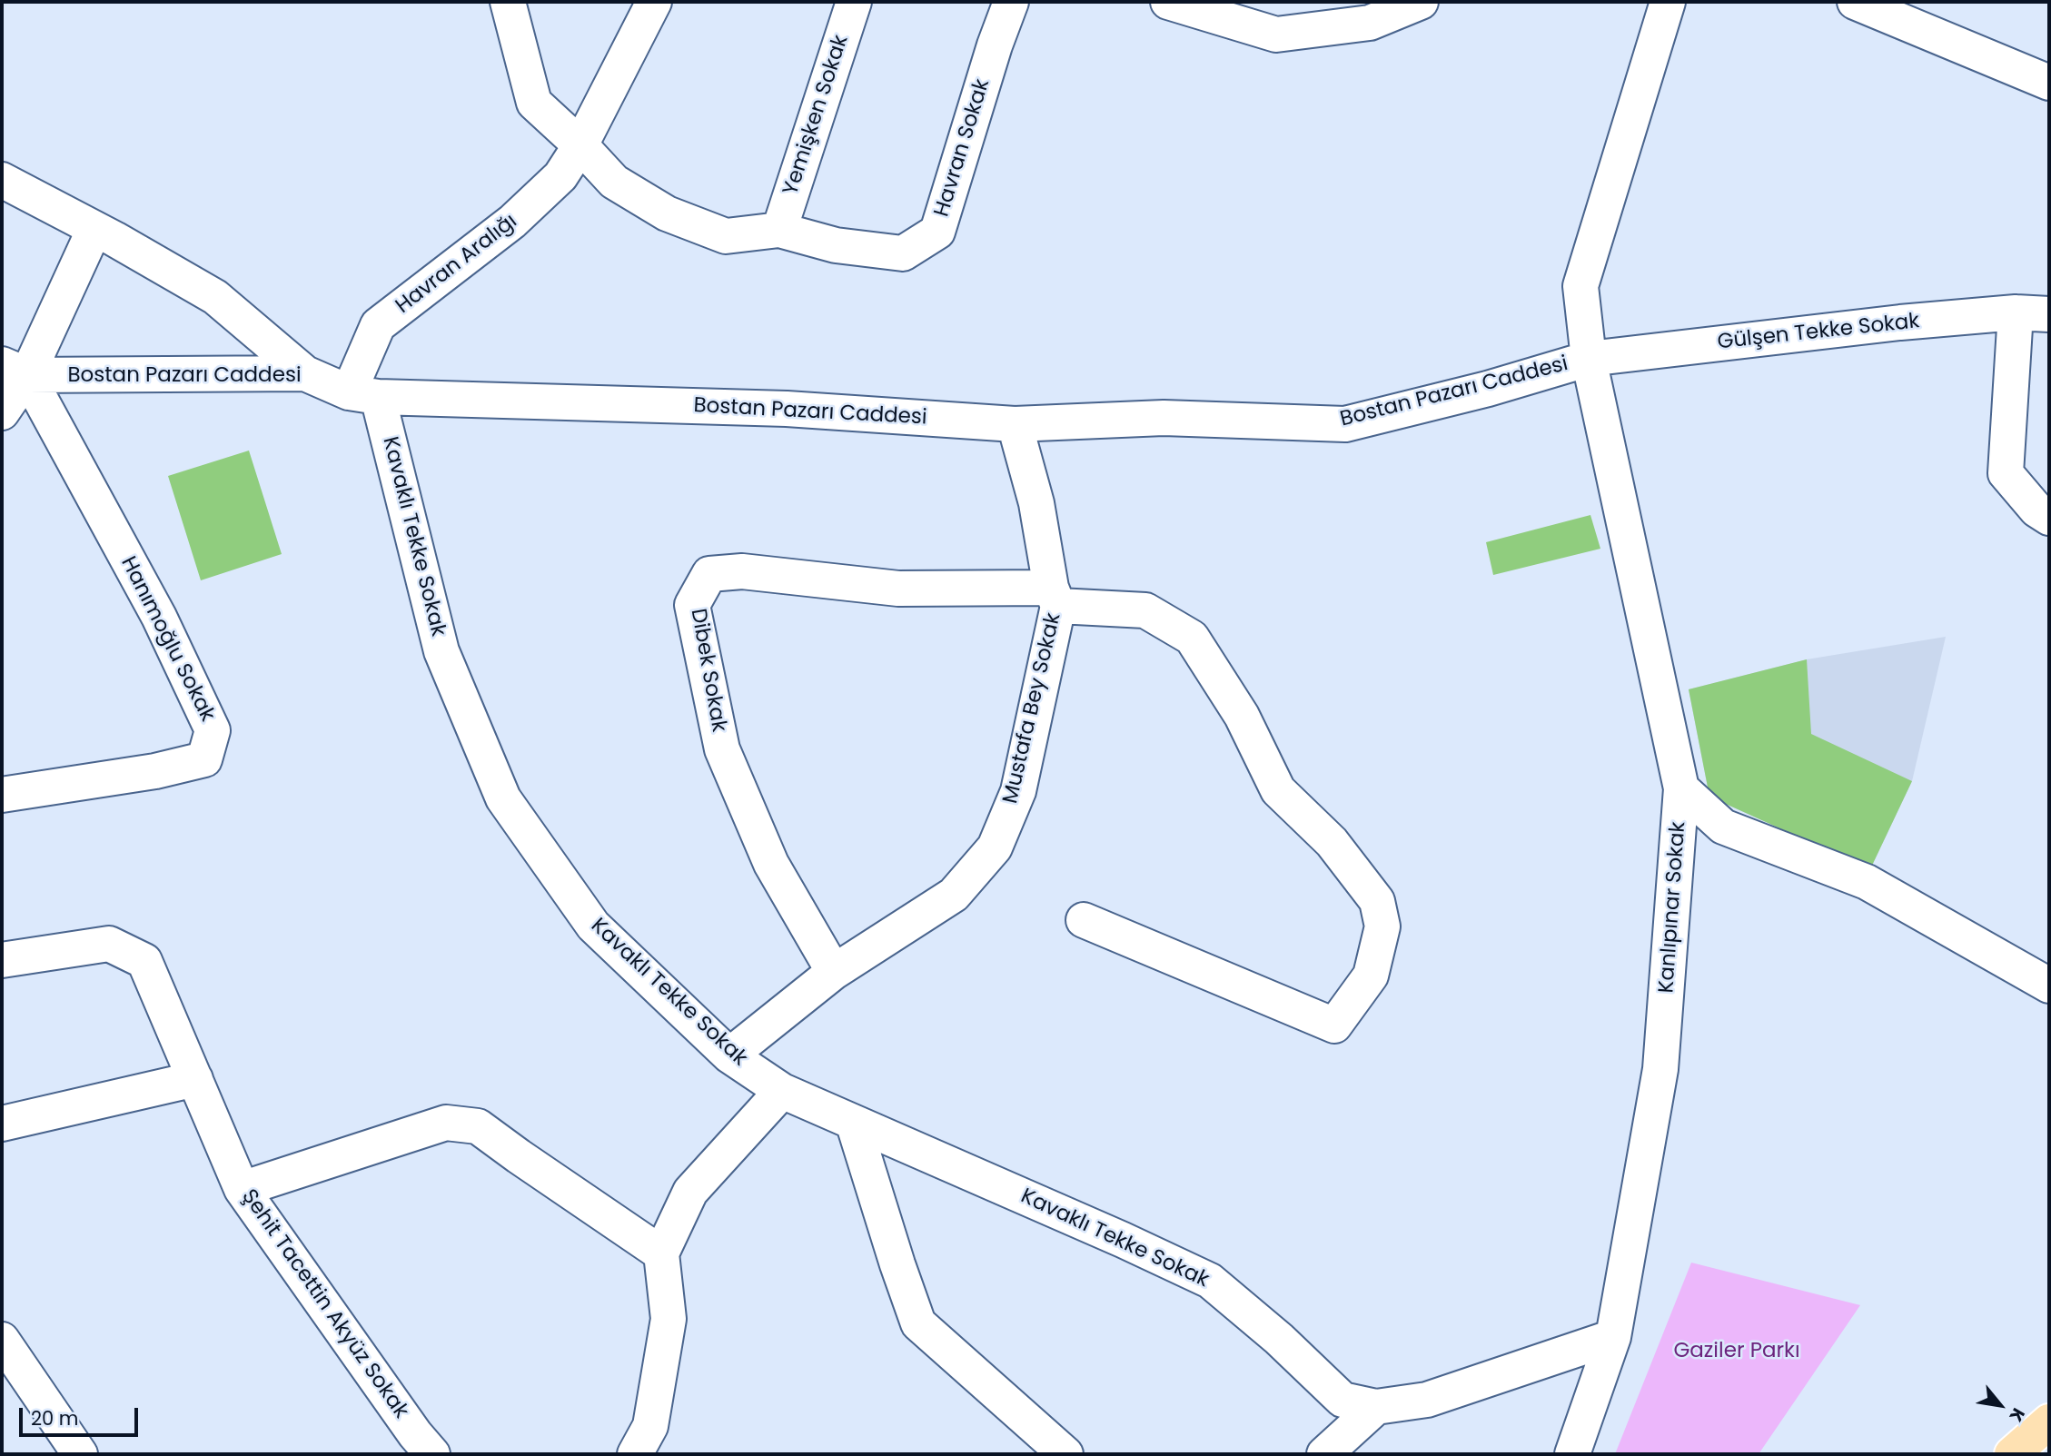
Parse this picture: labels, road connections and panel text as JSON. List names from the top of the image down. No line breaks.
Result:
{"streets":{"street":["Yemişken Sokak","Havran Sokak","Havran Aralığı","Gülşen Tekke Sokak","Bostan Pazarı Caddesi","Kavaklı Tekke Sokak","Hanımoğlu Sokak","Dibek Sokak","Mustafa Bey Sokak","Kanlıpınar Sokak","Şehit Tacettin Akyüz Sokak"]},"crossings":[["Yemişken Sokak","Havran Sokak"],["Havran Sokak","Havran Aralığı"],["Havran Aralığı","Bostan Pazarı Caddesi"],["Havran Aralığı","Kavaklı Tekke Sokak"],["Gülşen Tekke Sokak","Bostan Pazarı Caddesi"],["Gülşen Tekke Sokak","Kanlıpınar Sokak"],["Bostan Pazarı Caddesi","Kavaklı Tekke Sokak"],["Bostan Pazarı Caddesi","Hanımoğlu Sokak"],["Bostan Pazarı Caddesi","Mustafa Bey Sokak"],["Bostan Pazarı Caddesi","Kanlıpınar Sokak"],["Kavaklı Tekke Sokak","Mustafa Bey Sokak"],["Dibek Sokak","Mustafa Bey Sokak"]],"parks":["Gaziler Parkı"],"scale_bar":"20 m","north":"bottom right"}
